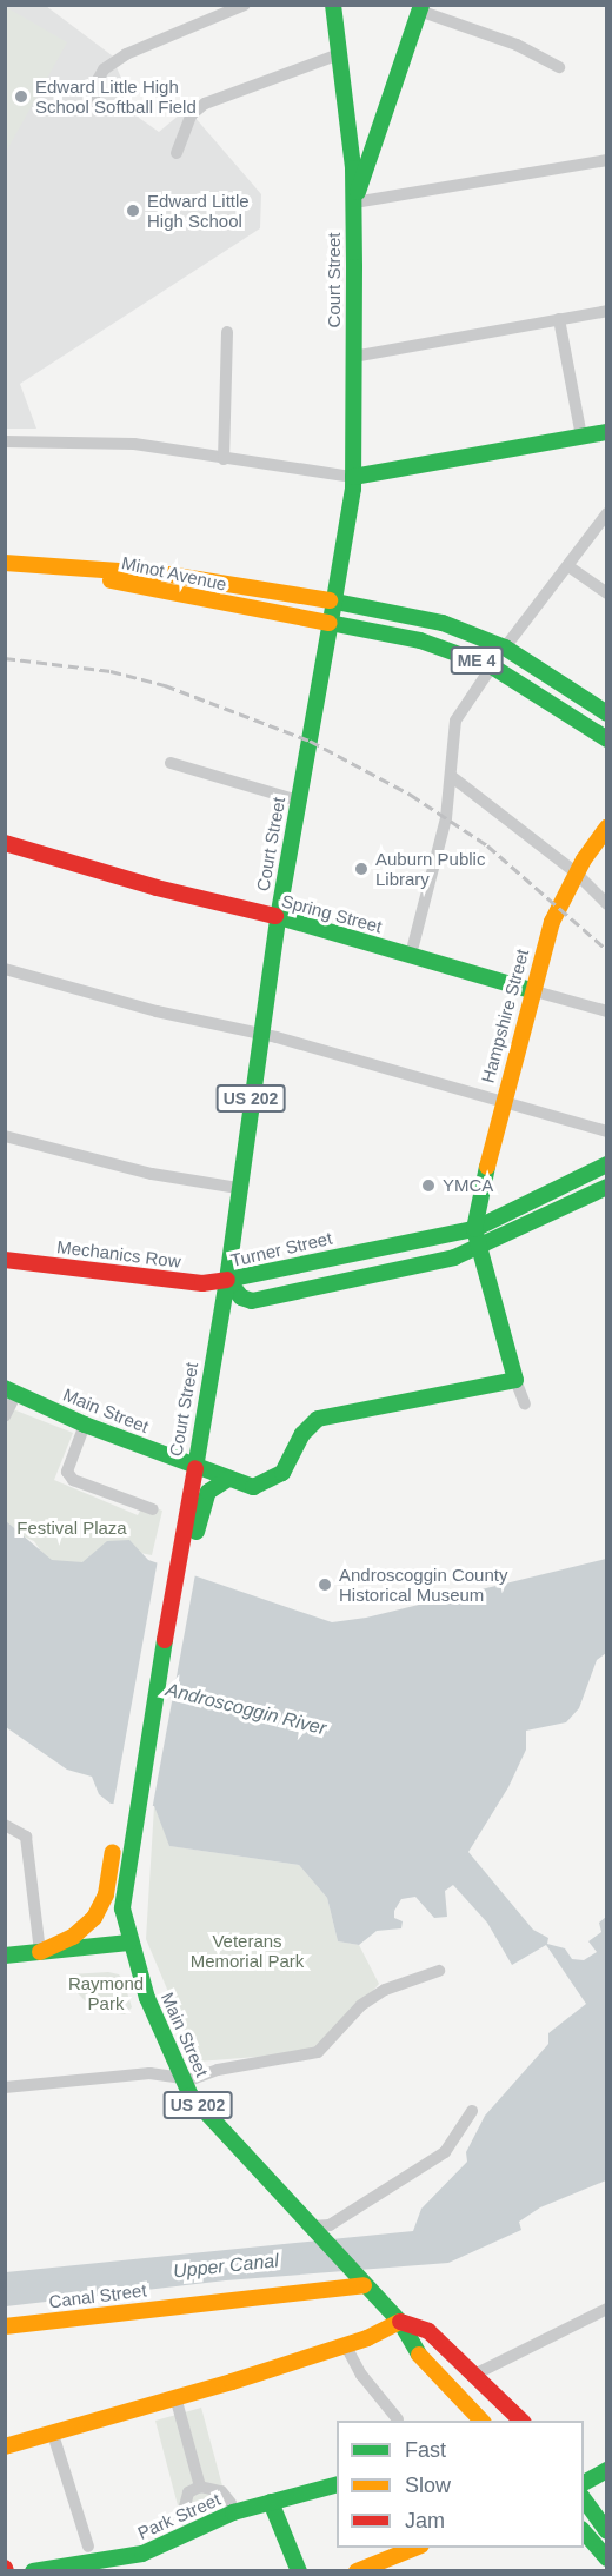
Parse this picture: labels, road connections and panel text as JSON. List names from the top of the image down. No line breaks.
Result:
{"streets":{"main road":["Court Street","Minot Avenue","ME 4","Spring Street","Hampshire Street","US 202","Turner Street","Mechanics Row","Main Street","Canal Street","Park Street"]},"crossings":[["Court Street","Minot Avenue"],["Court Street","ME 4"],["Court Street","Spring Street"],["Court Street","Turner Street"],["Court Street","Mechanics Row"],["Court Street","Main Street"],["Minot Avenue","ME 4"],["Spring Street","Hampshire Street"],["Hampshire Street","Turner Street"],["Turner Street","Mechanics Row"],["Main Street","Canal Street"]],"water":["Androscoggin River","Upper Canal"],"parks":["Festival Plaza","Veterans Memorial Park","Raymond Park"],"places":["Edward Little High School Softball Field","Edward Little High School","Auburn Public Library","YMCA","Androscoggin County Historical Museum"],"legend":["Fast","Slow","Jam"]}
